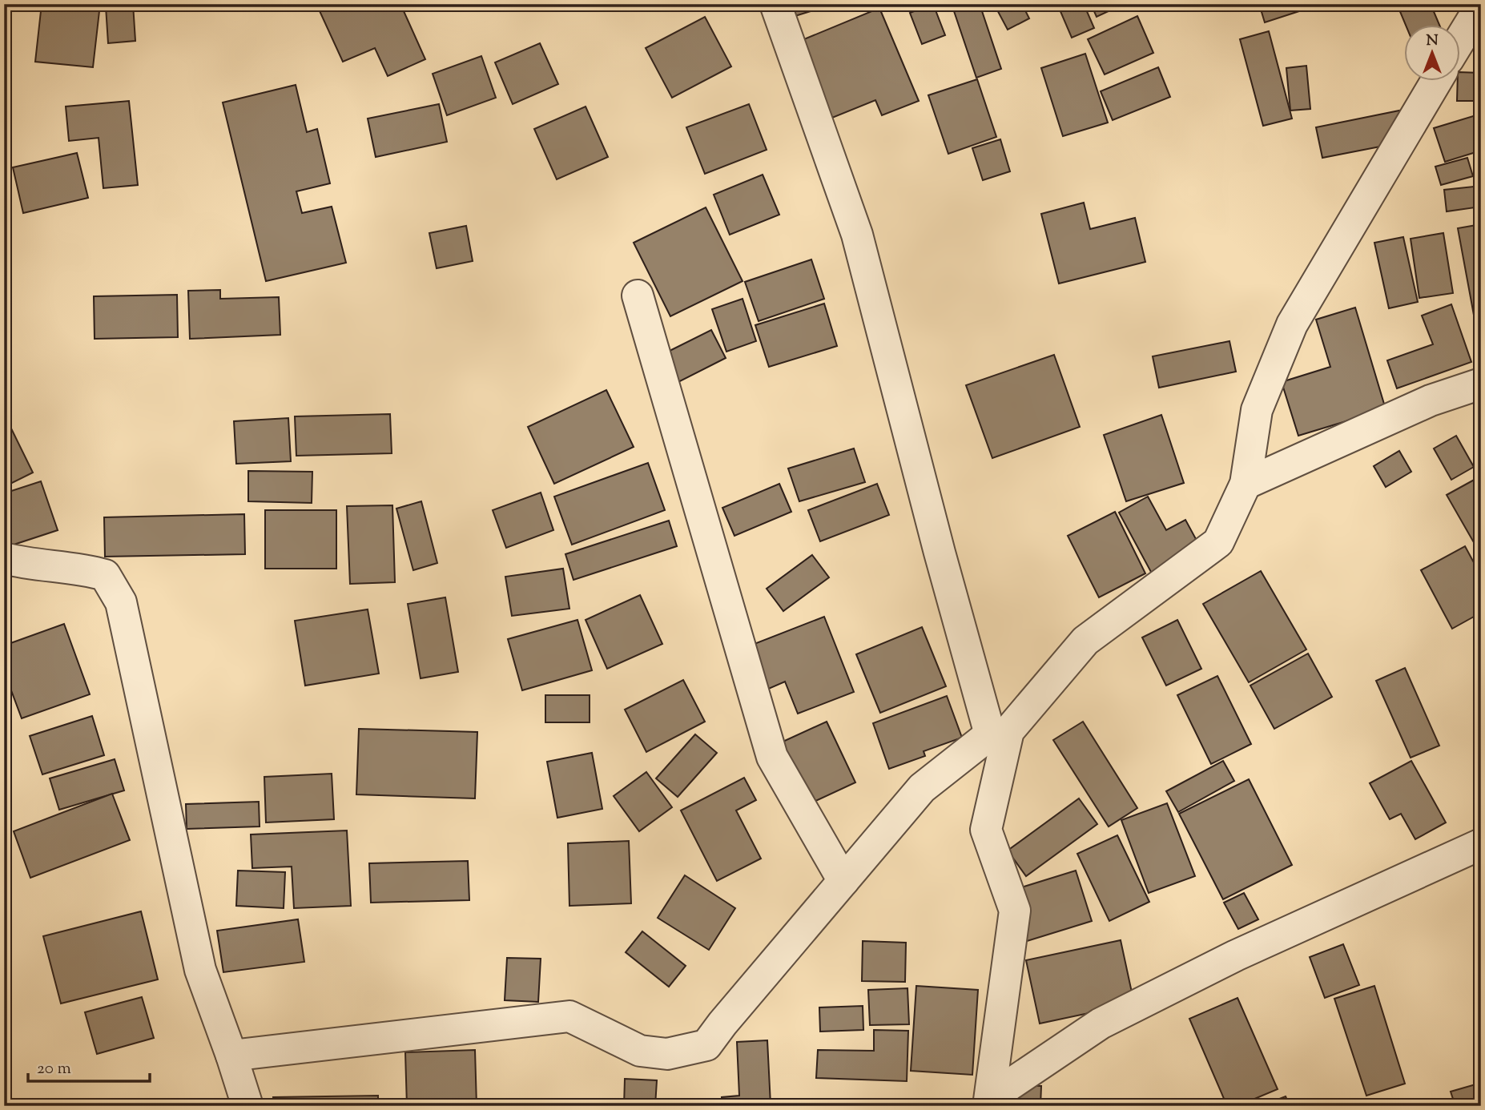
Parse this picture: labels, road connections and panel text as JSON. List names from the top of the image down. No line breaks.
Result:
{"scale_bar":"20 m","north":"top"}
